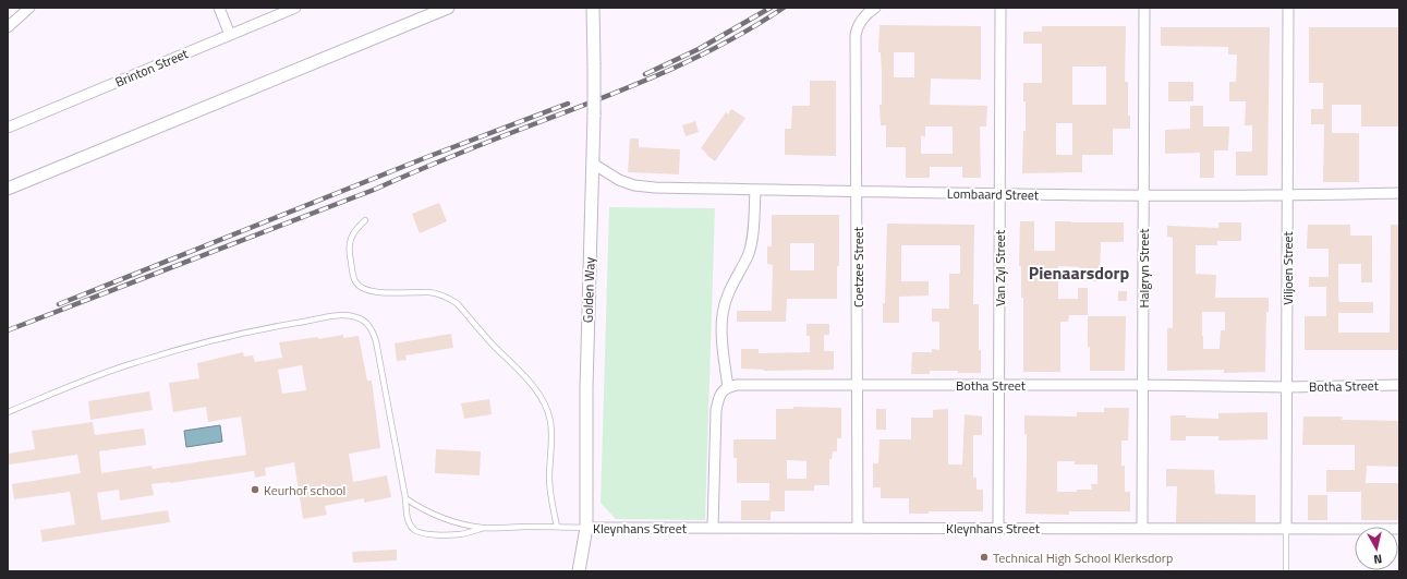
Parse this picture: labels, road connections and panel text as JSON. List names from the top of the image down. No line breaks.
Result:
{"streets":{"street":["Brinton Street","Lombaard Street","Coetzee Street","Van Zyl Street","Halgryn Street","Viljoen Street","Golden Way","Botha Street","Kleynhans Street"]},"crossings":[["Lombaard Street","Coetzee Street"],["Lombaard Street","Van Zyl Street"],["Lombaard Street","Halgryn Street"],["Lombaard Street","Viljoen Street"],["Lombaard Street","Golden Way"],["Coetzee Street","Botha Street"],["Coetzee Street","Kleynhans Street"],["Van Zyl Street","Botha Street"],["Van Zyl Street","Kleynhans Street"],["Halgryn Street","Botha Street"],["Halgryn Street","Kleynhans Street"],["Viljoen Street","Botha Street"],["Viljoen Street","Kleynhans Street"],["Golden Way","Kleynhans Street"]],"districts":["Pienaarsdorp"],"places":["Keurhof school","Technical High School Klerksdorp"],"north":"bottom"}
